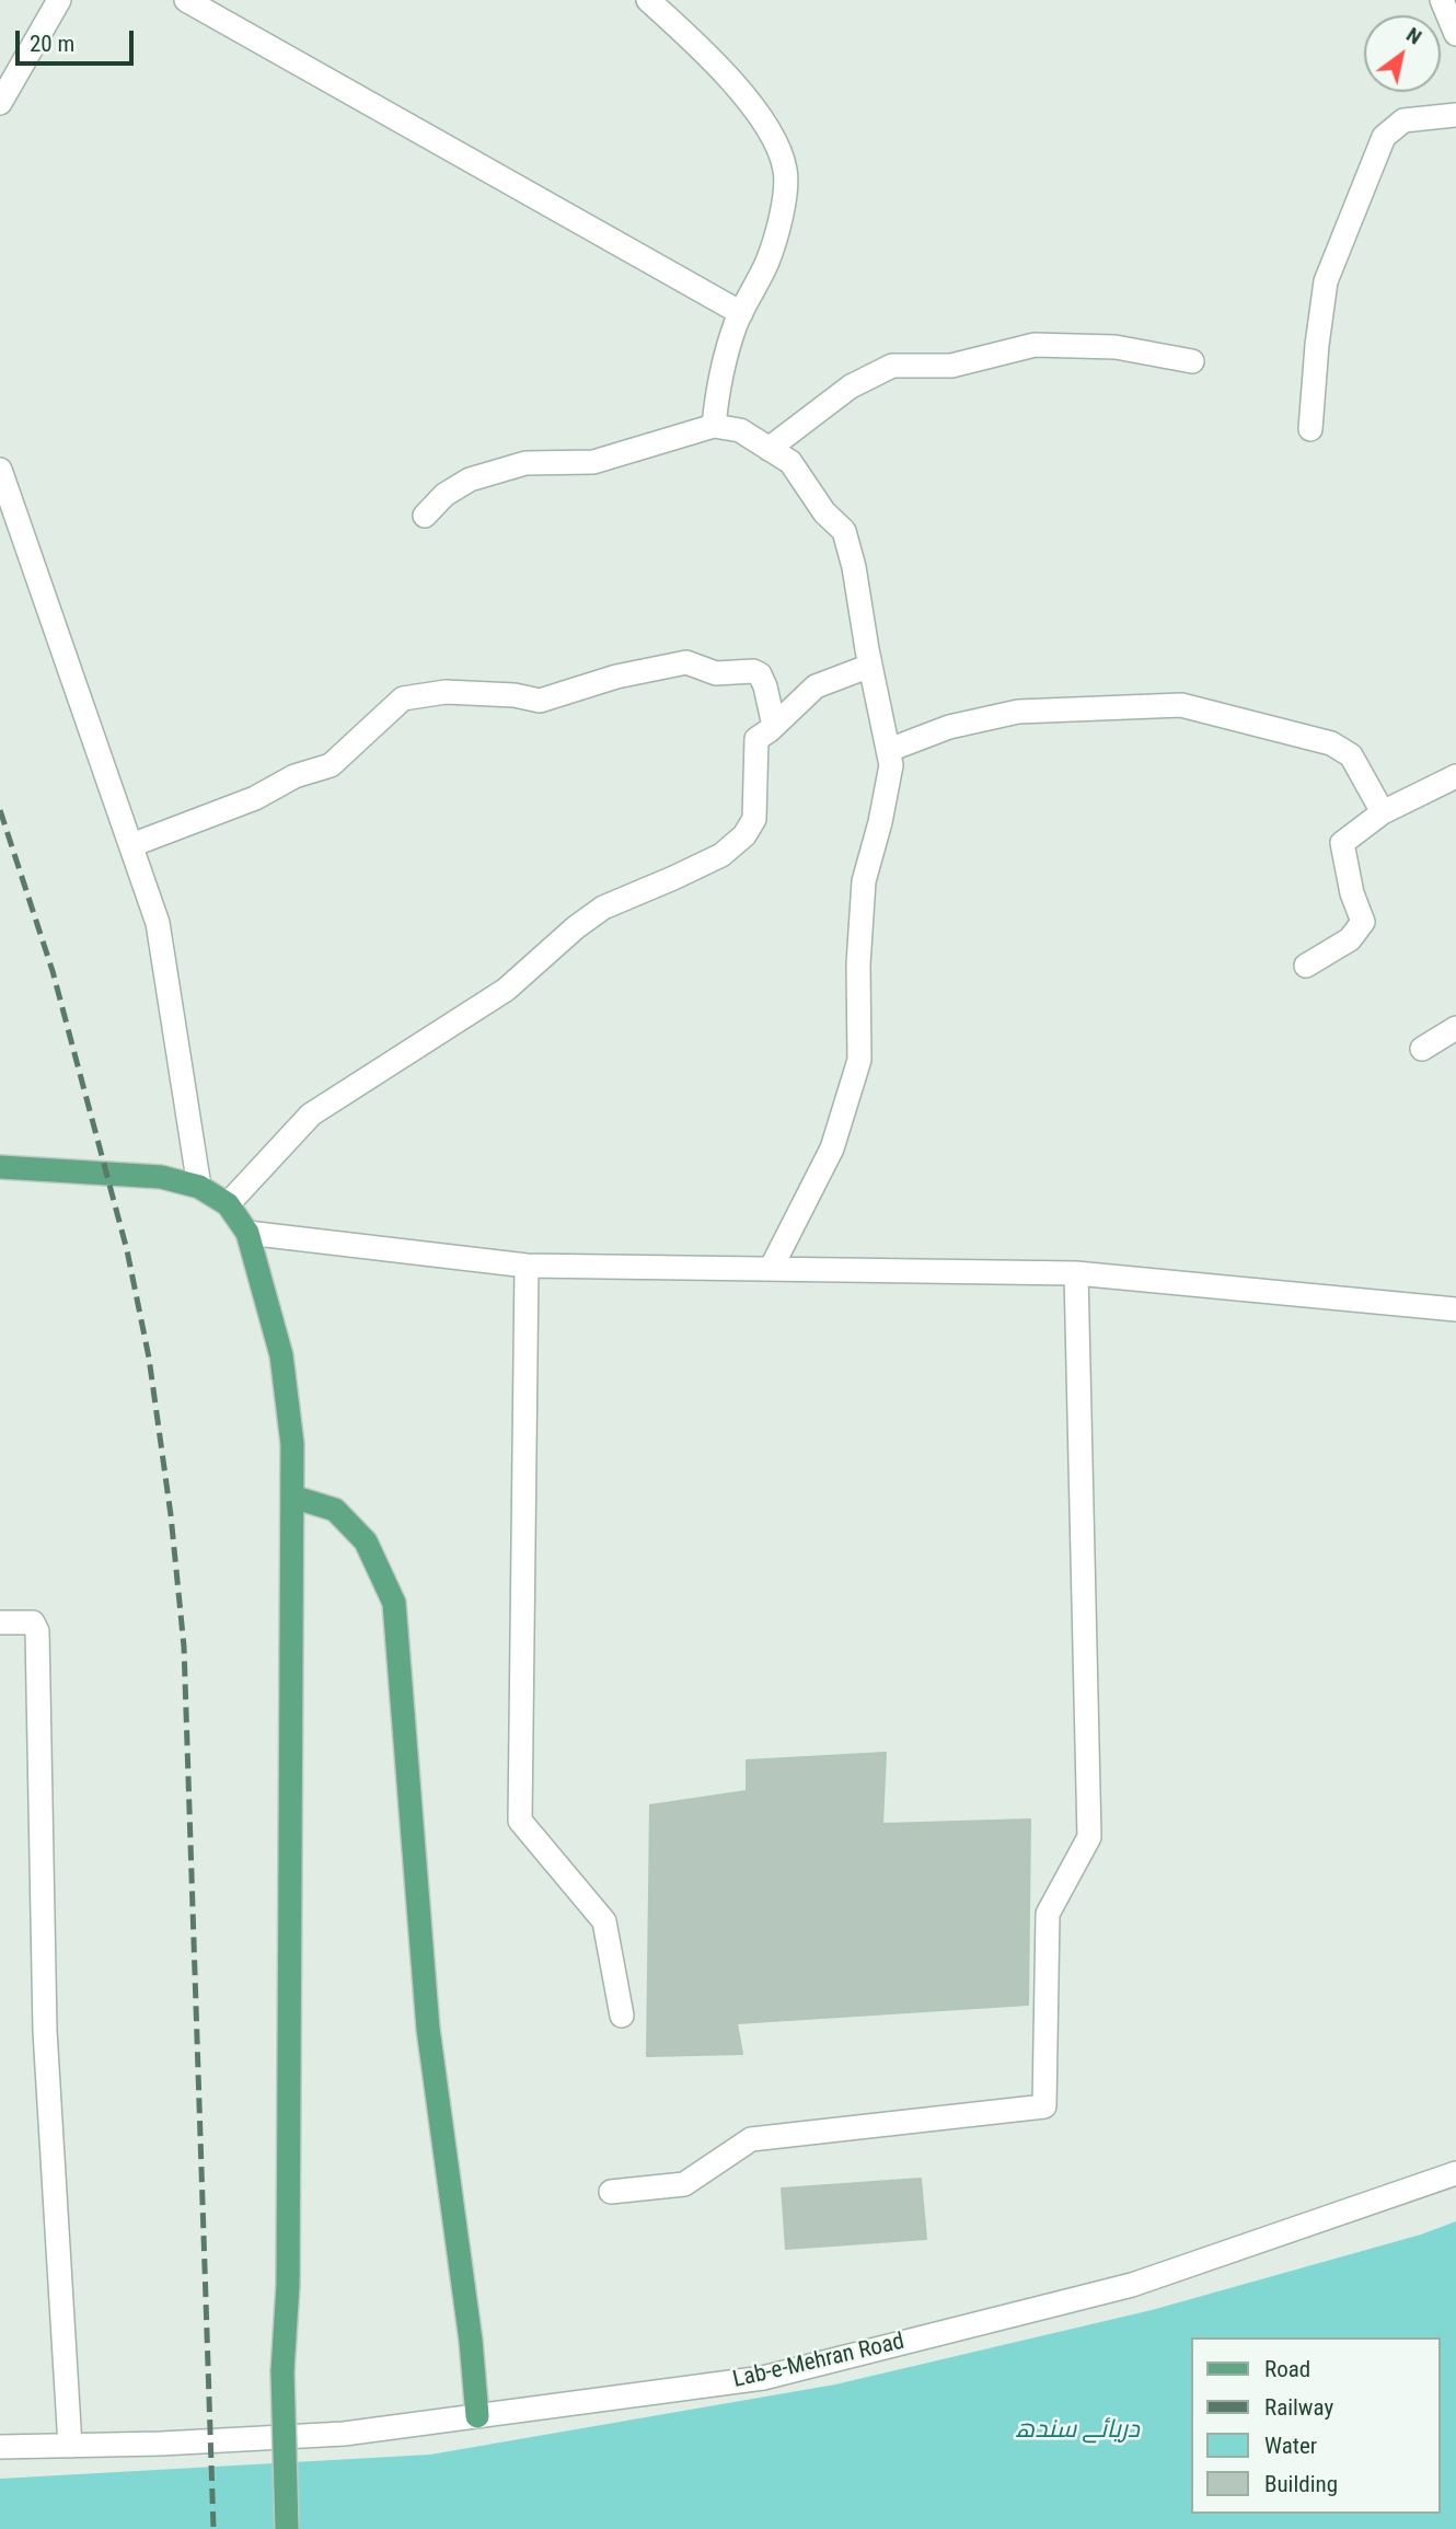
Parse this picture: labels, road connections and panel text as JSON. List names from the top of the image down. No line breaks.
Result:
{"streets":{"street":["Lab-e-Mehran Road"]},"water":["دریائے سندھ"],"legend":["Road","Railway","Water","Building"],"scale_bar":"20 m","north":"top right"}
